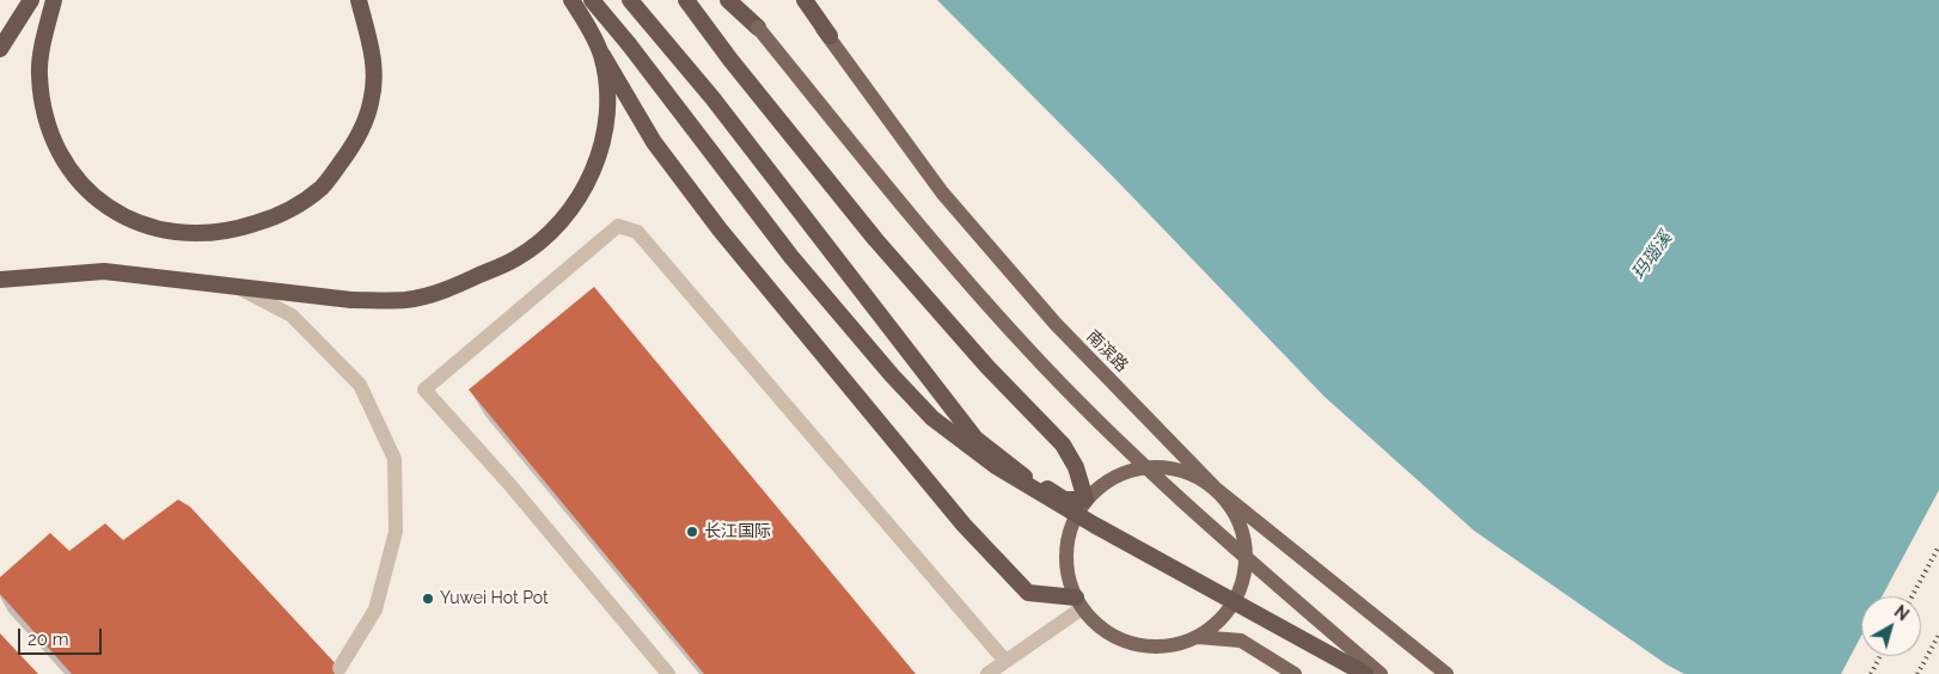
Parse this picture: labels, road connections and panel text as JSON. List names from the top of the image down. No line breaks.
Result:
{"streets":{"main road":["南滨路"]},"water":["玛瑙溪"],"places":["长江国际","Yuwei Hot Pot"],"scale_bar":"20 m","north":"top right"}
